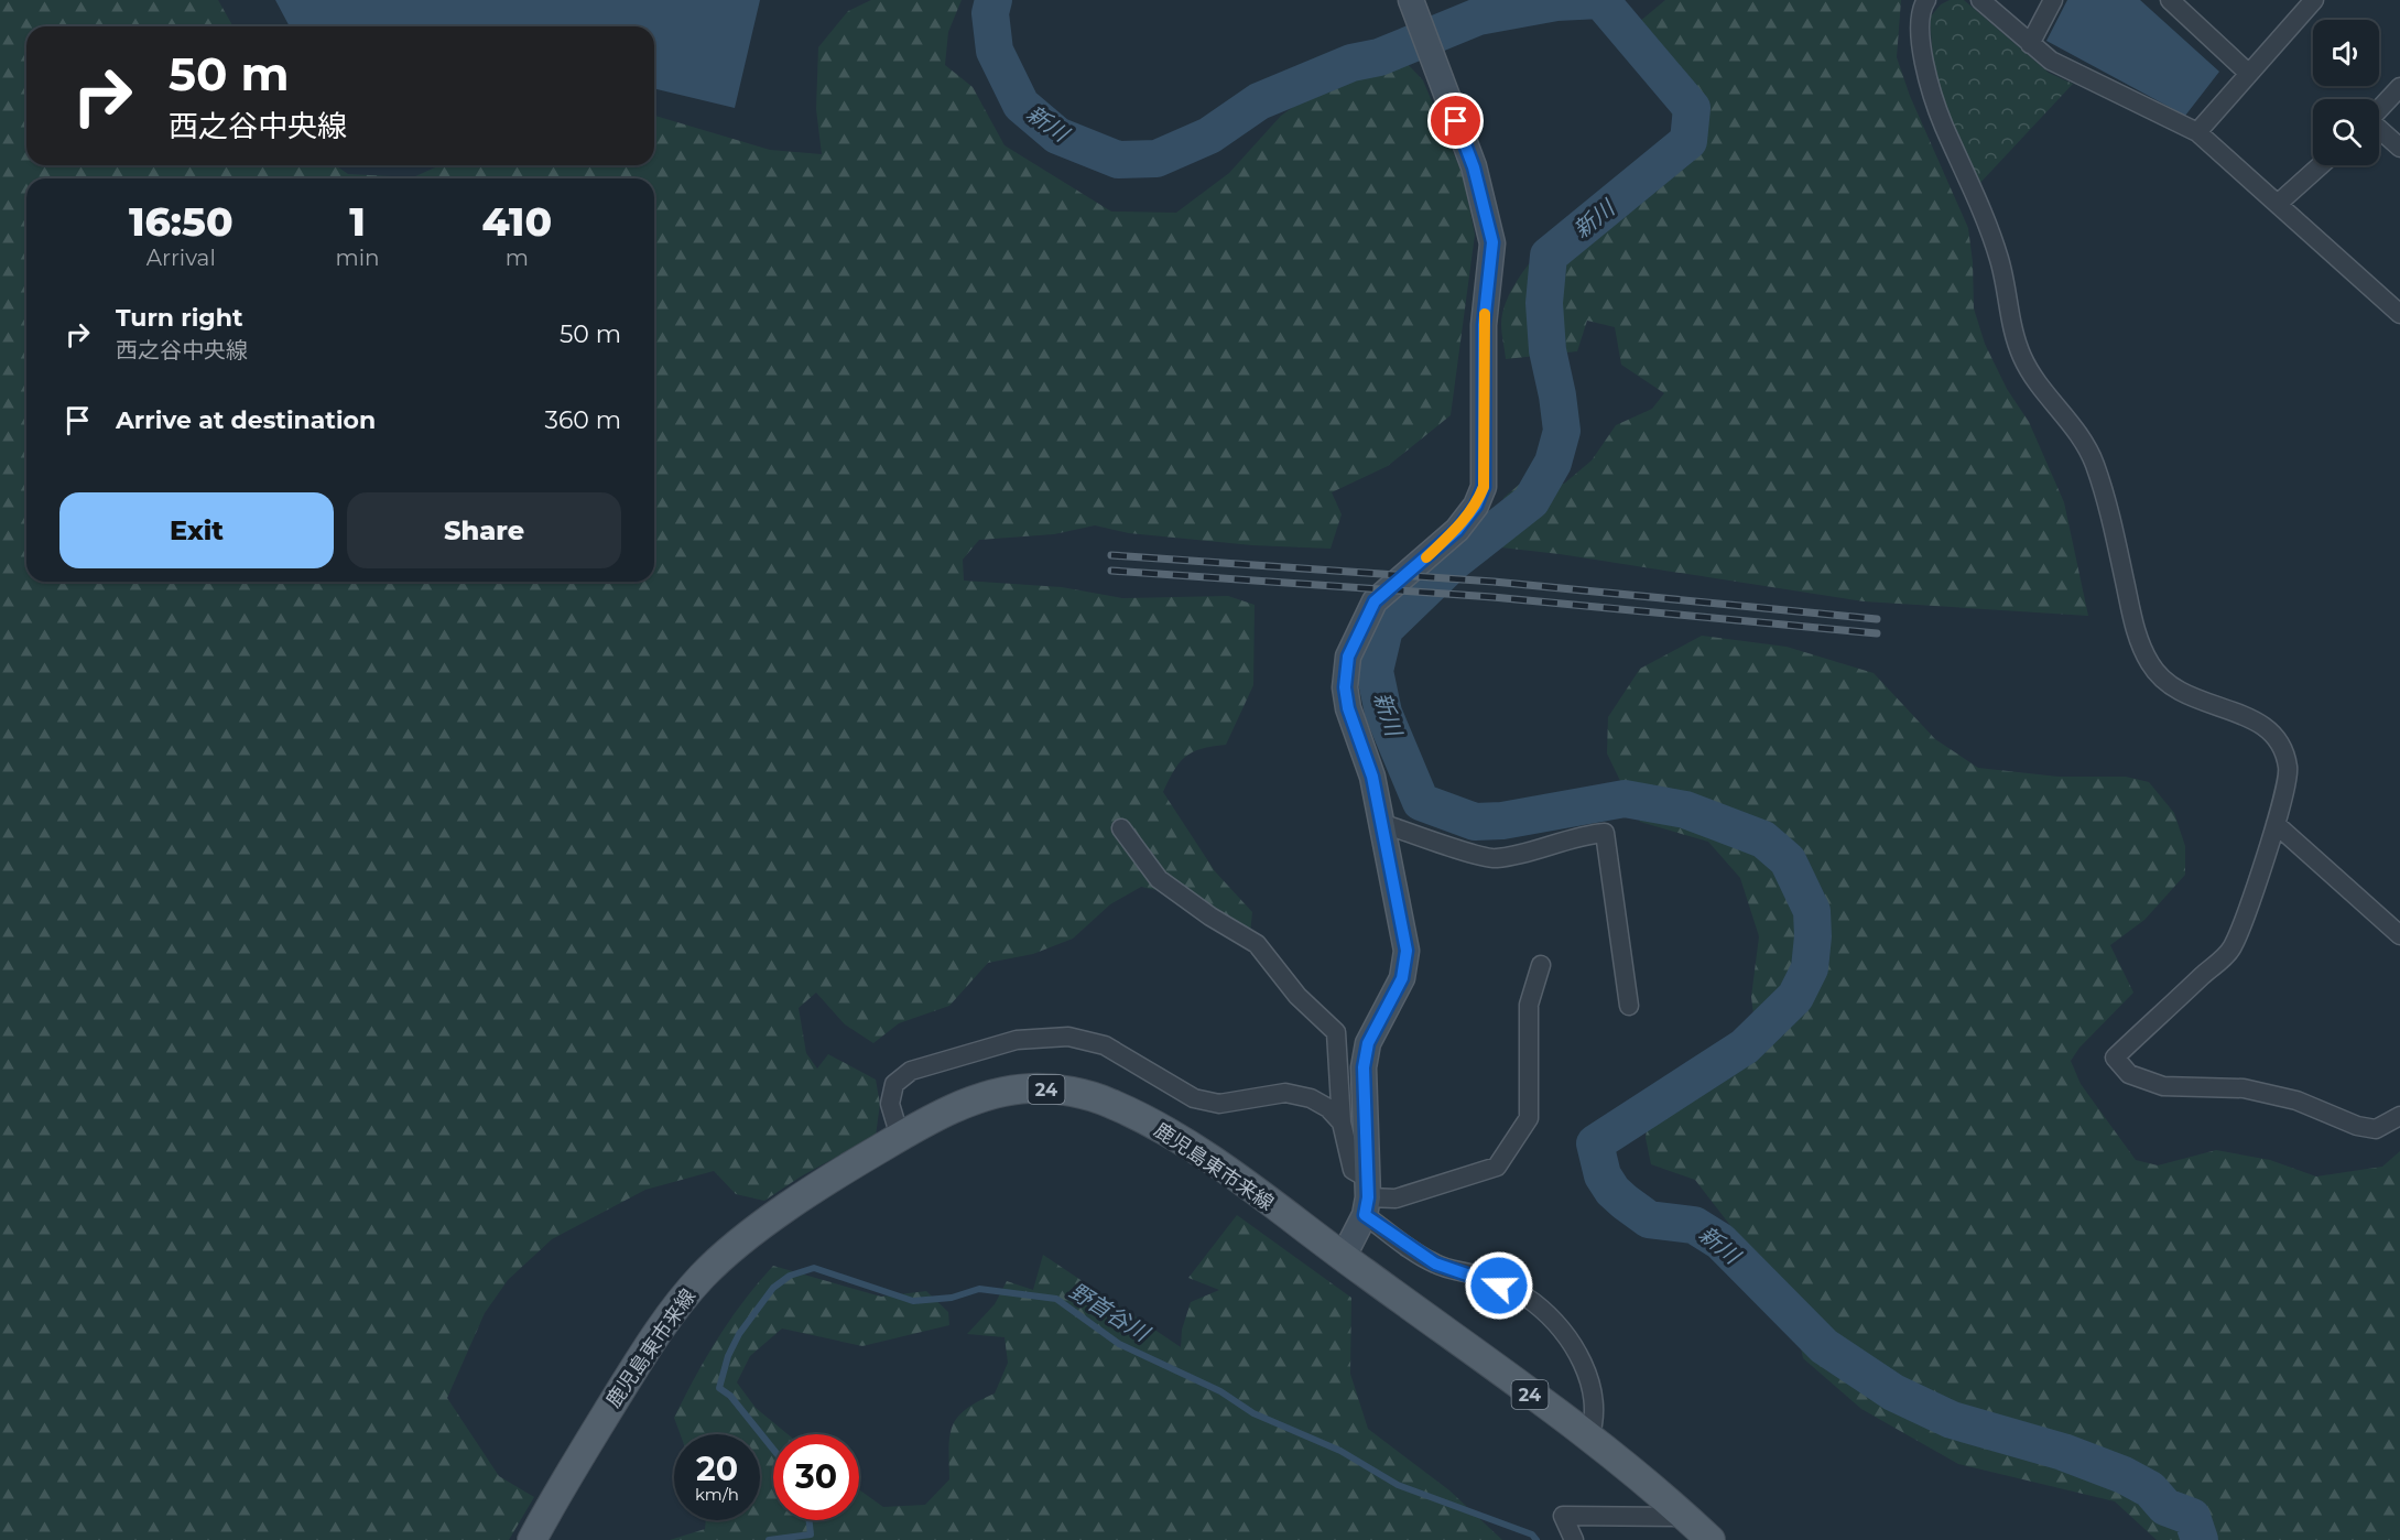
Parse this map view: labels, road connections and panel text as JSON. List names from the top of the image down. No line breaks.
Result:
{"streets":{"main road":["24","鹿児島東市来線"]},"water":["新川","野首谷川"],"page":{"turn":["50 m","西之谷中央線"],"eta":["16:50","Arrival","1","min","410","m"],"list":[{"name":"Turn right","note":"西之谷中央線","value":"50 m"},{"name":"Arrive at destination","value":"360 m"}],"buttons":["Exit","Share"],"speed":"20 km/h","limit":"30"}}
